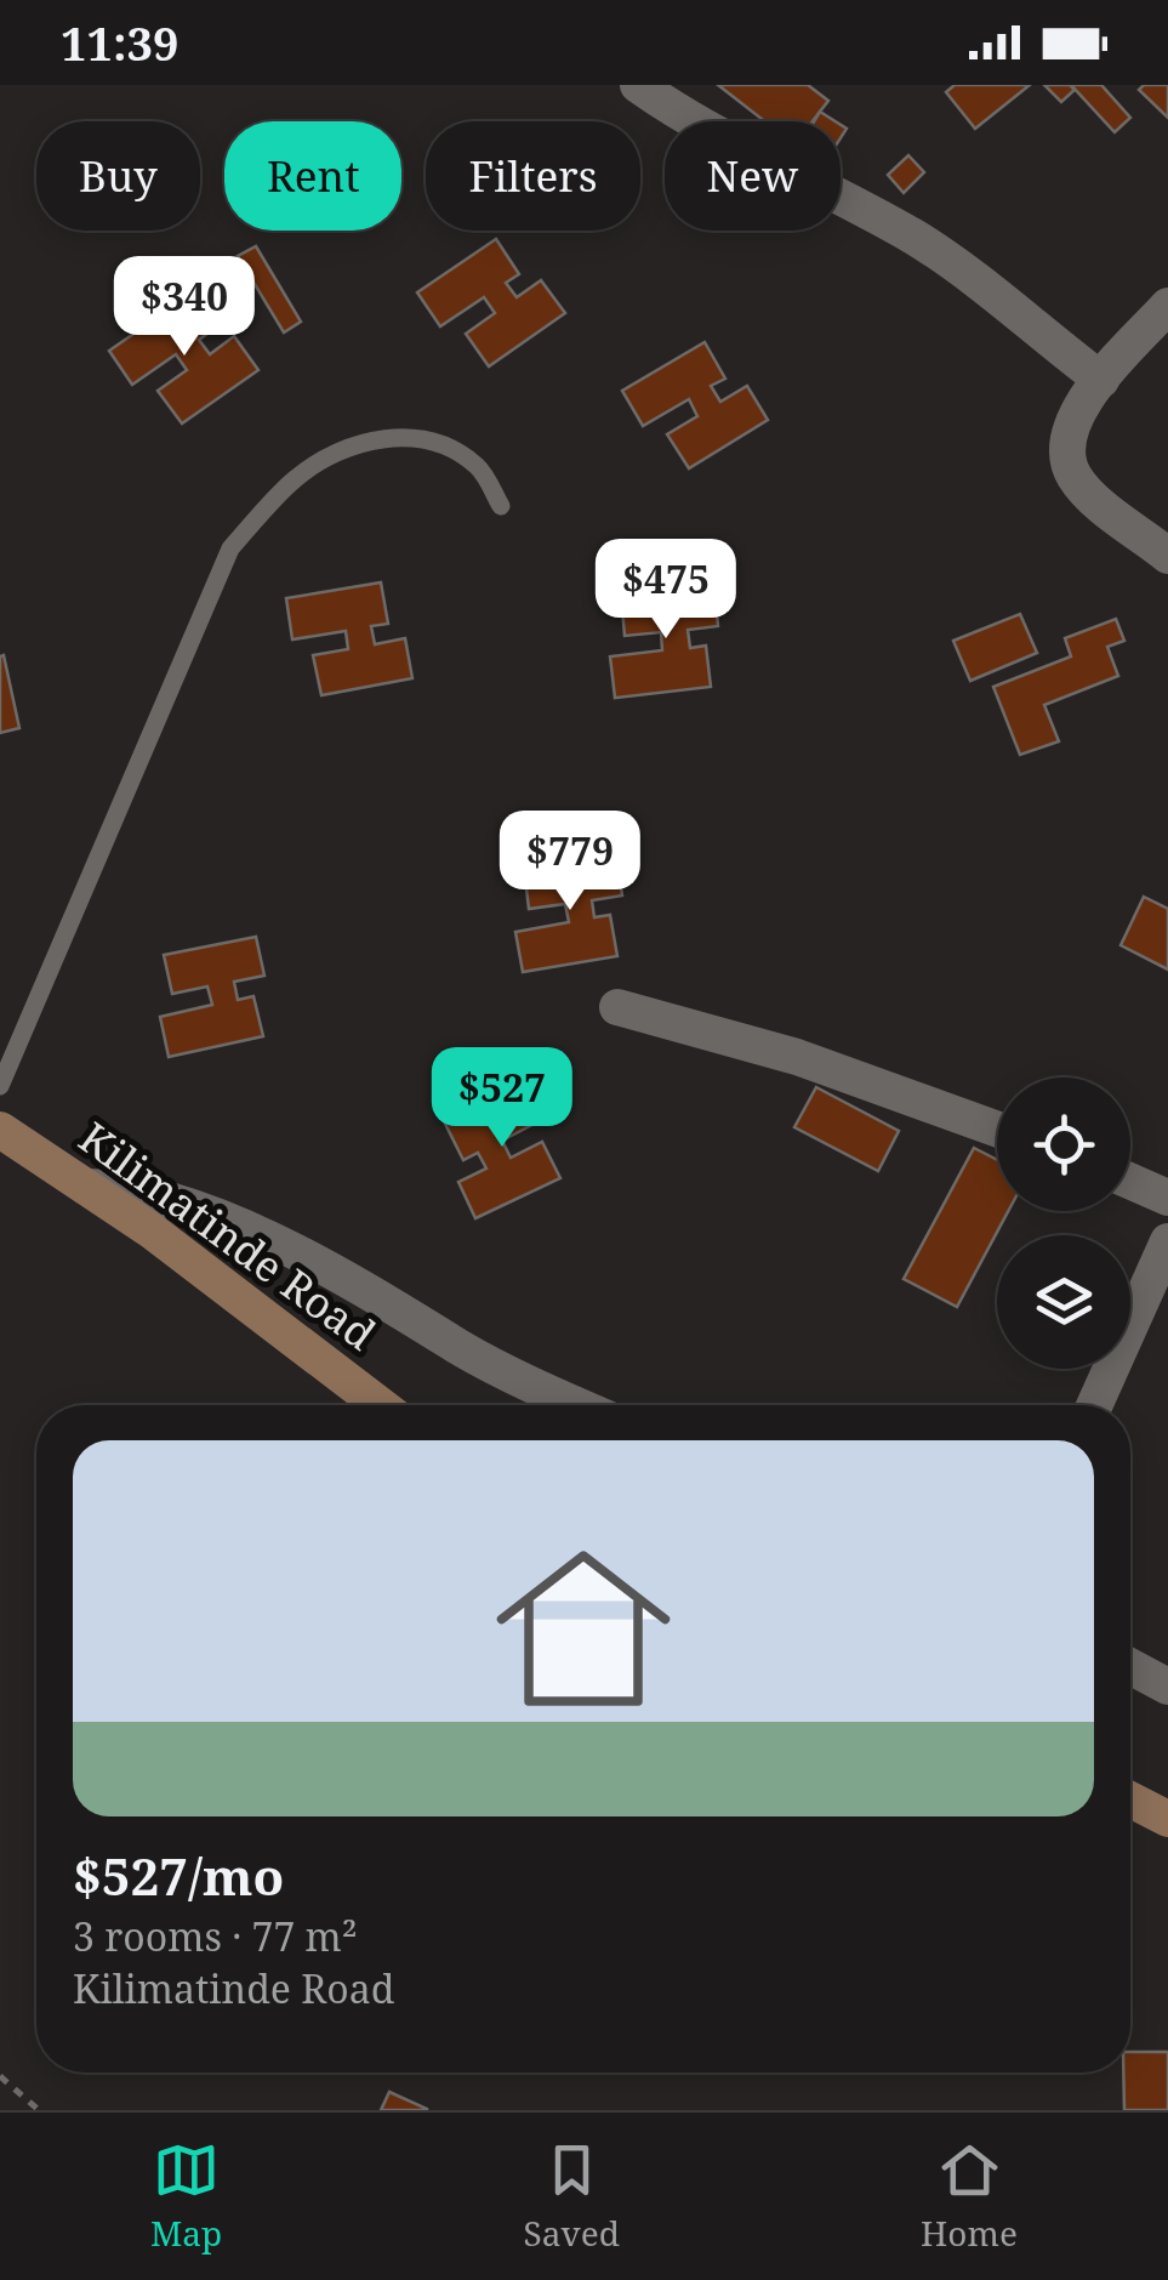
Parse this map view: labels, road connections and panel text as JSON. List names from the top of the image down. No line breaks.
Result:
{"streets":{"main road":["Kilimatinde Road"]},"page":{"status":"11:39","chip":["Buy","Rent","Filters","New"],"price":["$340","$475","$779","$527"],"list":[{"name":"$527/mo","note":"3 rooms · 77 m² · Kilimatinde Road"}],"tabs":["Map","Saved","Home"]}}
